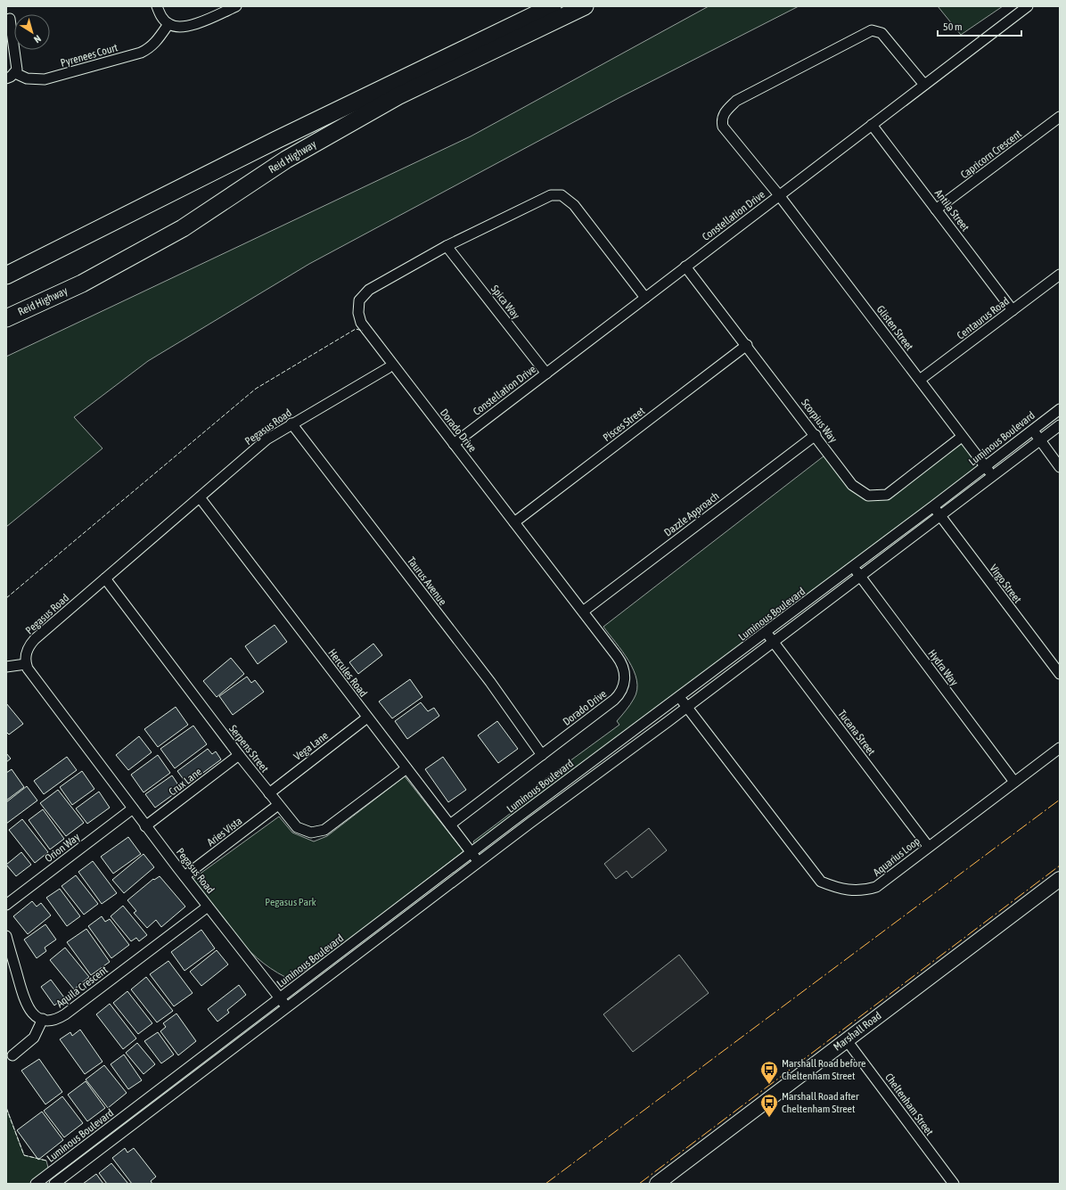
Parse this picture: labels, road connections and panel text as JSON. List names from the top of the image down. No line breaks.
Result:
{"streets":{"highway":["Reid Highway"],"main road":["Marshall Road"],"street":["Pyrenees Court","Capricorn Crescent","Antila Street","Constellation Drive","Spica Way","Centaurus Road","Glisten Street","Scorpius Way","Pisces Street","Pegasus Road","Dorado Drive","Luminous Boulevard","Dazzle Approach","Taurus Avenue","Virgo Street","Hydra Way","Hercules Road","Tucana Street","Vega Lane","Serpens Street","Crux Lane","Aries Vista","Orion Way","Aquarius Loop","Aquila Crescent","Cheltenham Street"]},"crossings":[["Capricorn Crescent","Antila Street"],["Antila Street","Constellation Drive"],["Antila Street","Centaurus Road"],["Constellation Drive","Spica Way"],["Constellation Drive","Glisten Street"],["Constellation Drive","Scorpius Way"],["Constellation Drive","Dorado Drive"],["Spica Way","Dorado Drive"],["Centaurus Road","Glisten Street"],["Glisten Street","Scorpius Way"],["Glisten Street","Luminous Boulevard"],["Scorpius Way","Pisces Street"],["Scorpius Way","Dazzle Approach"],["Pisces Street","Dorado Drive"],["Pegasus Road","Luminous Boulevard"],["Pegasus Road","Taurus Avenue"],["Pegasus Road","Hercules Road"],["Pegasus Road","Serpens Street"],["Pegasus Road","Crux Lane"],["Pegasus Road","Aries Vista"],["Pegasus Road","Orion Way"],["Pegasus Road","Aquila Crescent"],["Dorado Drive","Dazzle Approach"],["Dorado Drive","Taurus Avenue"],["Dorado Drive","Hercules Road"],["Luminous Boulevard","Virgo Street"],["Luminous Boulevard","Hydra Way"],["Luminous Boulevard","Hercules Road"],["Luminous Boulevard","Tucana Street"],["Luminous Boulevard","Aquarius Loop"],["Hydra Way","Aquarius Loop"],["Hercules Road","Vega Lane"],["Hercules Road","Serpens Street"],["Tucana Street","Aquarius Loop"],["Vega Lane","Serpens Street"],["Serpens Street","Crux Lane"],["Serpens Street","Aries Vista"],["Marshall Road","Cheltenham Street"]],"parks":["Pegasus Park"],"places":{"bus stop":["Marshall Road before Cheltenham Street","Marshall Road after Cheltenham Street"]},"scale_bar":"50 m","north":"bottom right"}
